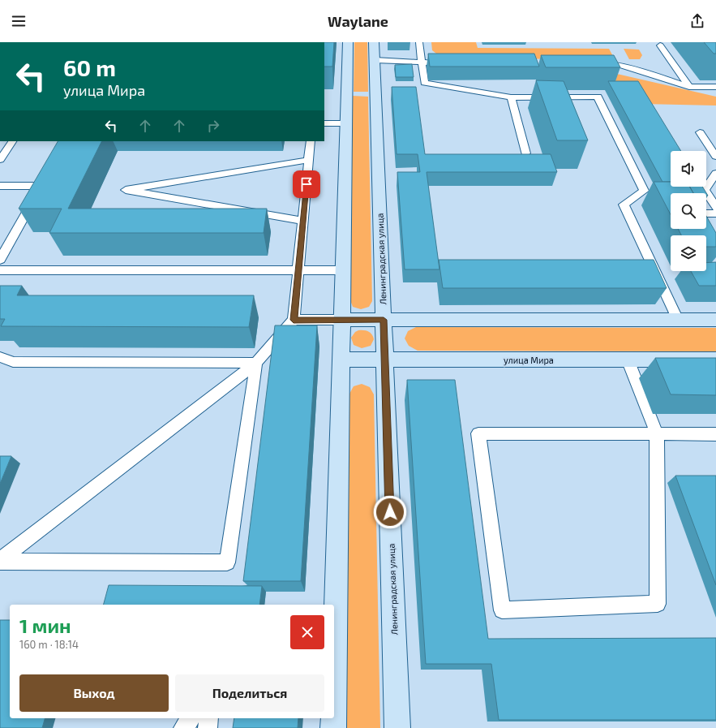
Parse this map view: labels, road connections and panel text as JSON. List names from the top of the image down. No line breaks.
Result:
{"streets":{"street":["Ленинградская улица","улица Мира"]},"crossings":[["Ленинградская улица","улица Мира"]],"page":{"header":"Waylane","turn":["60 m","улица Мира"],"heading":["1 мин","160 m · 18:14"],"buttons":["Выход","Поделиться"]}}
